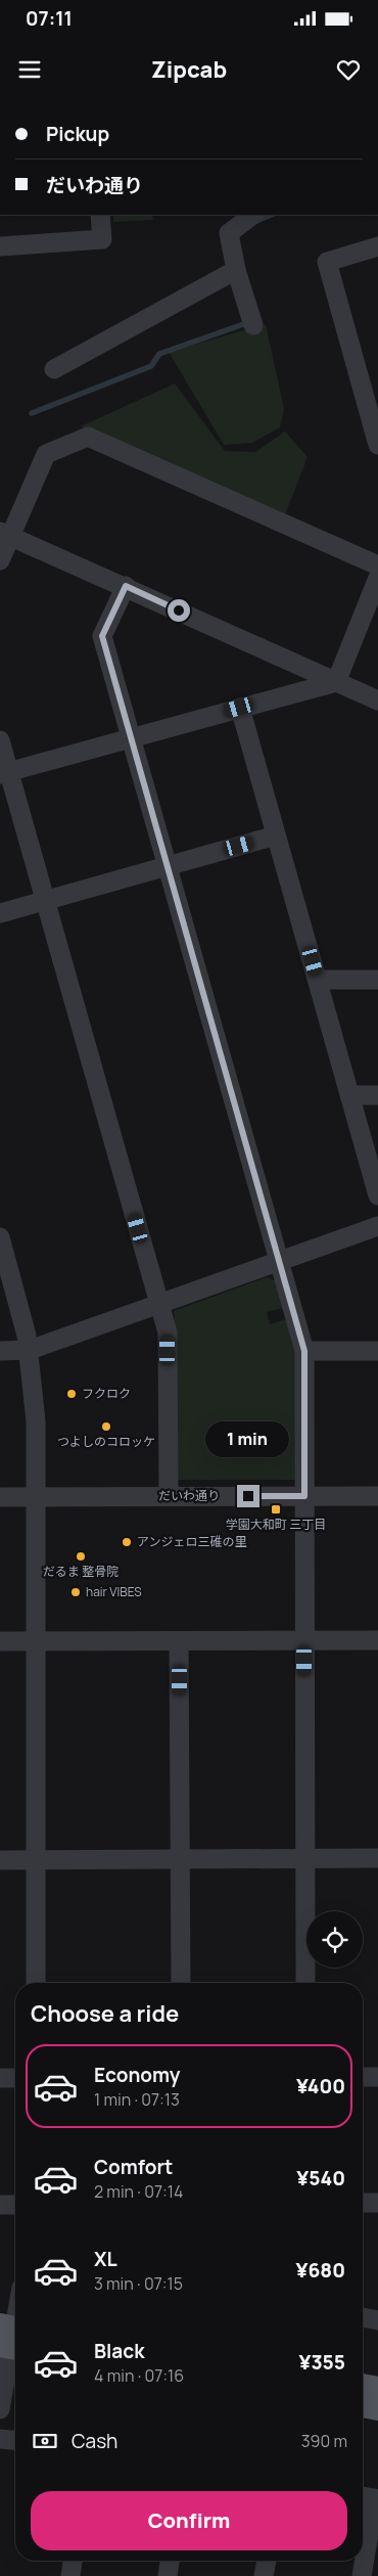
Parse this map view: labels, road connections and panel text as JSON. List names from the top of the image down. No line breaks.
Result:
{"streets":{"street":["だいわ通り"]},"places":{"other":["フクロク","つよしのコロッケ","アンジェロ三碓の里","だるま 整骨院","hair VIBES"],"transit":["学園大和町 三丁目"]},"page":{"status":"07:11","header":"Zipcab","banner":["Pickup","だいわ通り"],"bubble":"1 min","heading":"Choose a ride","list":[{"name":"Economy","note":"1 min · 07:13","value":"¥400"},{"name":"Comfort","note":"2 min · 07:14","value":"¥540"},{"name":"XL","note":"3 min · 07:15","value":"¥680"},{"name":"Black","note":"4 min · 07:16","value":"¥355"}],"pay":["Cash","390 m"],"buttons":"Confirm"}}
